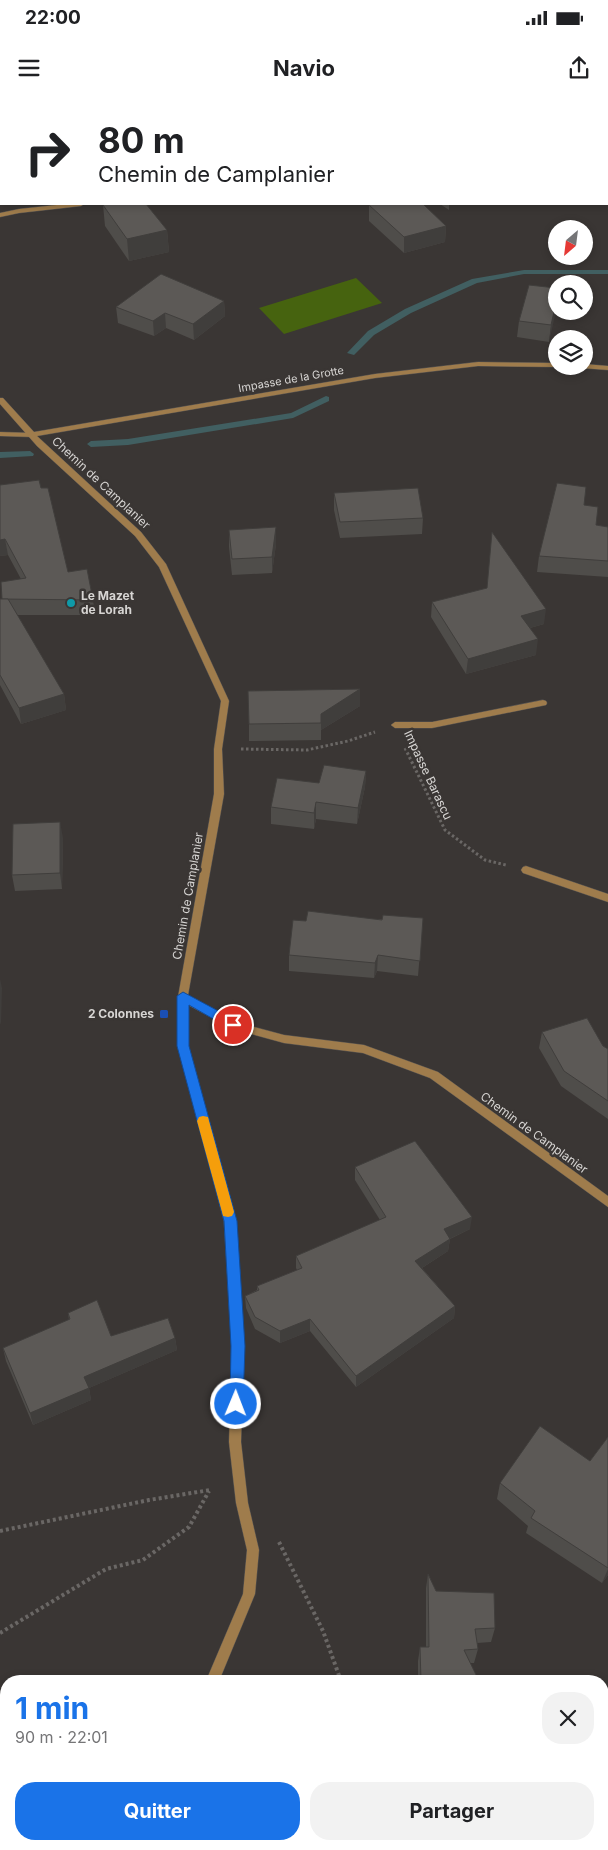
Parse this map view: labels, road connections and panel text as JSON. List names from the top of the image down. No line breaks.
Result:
{"streets":{"street":["Impasse de la Grotte","Chemin de Camplanier"],"path":["Impasse Barascu"]},"crossings":[["Impasse de la Grotte","Chemin de Camplanier"],["Chemin de Camplanier","Impasse Barascu"]],"places":{"other":["Le Mazet de Lorah"],"transit":["2 Colonnes"]},"north":"bottom left","page":{"status":"22:00","header":"Navio","turn":["80 m","Chemin de Camplanier"],"heading":["1 min","90 m · 22:01"],"buttons":["Quitter","Partager"]}}
